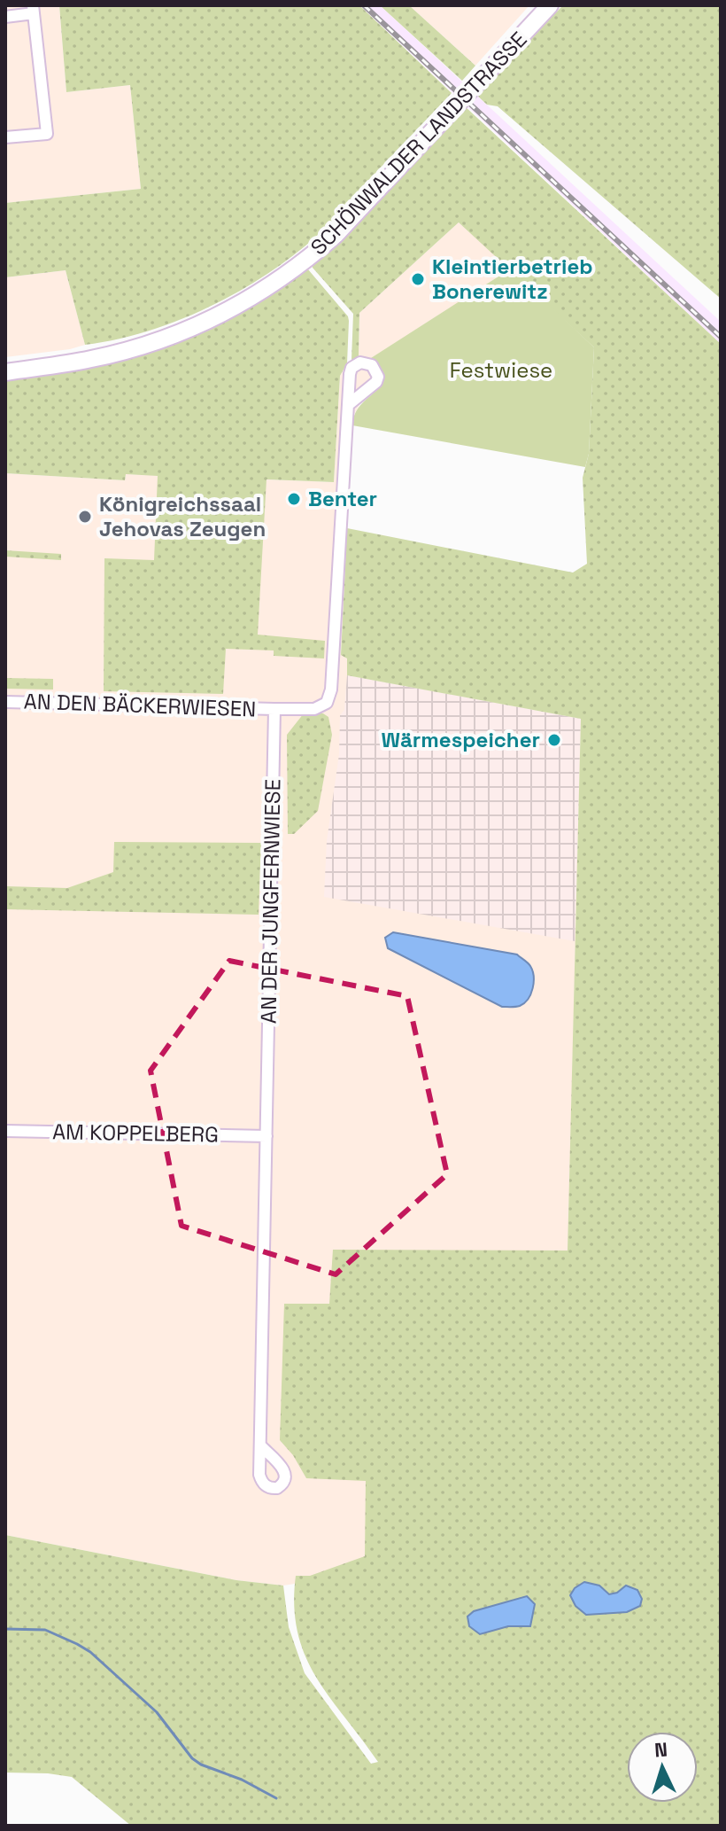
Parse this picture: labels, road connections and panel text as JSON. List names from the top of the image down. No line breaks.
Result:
{"streets":{"main road":["SCHÖNWALDER LANDSTRASSE"],"street":["AN DEN BÄCKERWIESEN","AN DER JUNGFERNWIESE","AM KOPPELBERG"]},"crossings":[["AN DEN BÄCKERWIESEN","AN DER JUNGFERNWIESE"],["AN DER JUNGFERNWIESE","AM KOPPELBERG"]],"parks":["Festwiese"],"places":["Kleintierbetrieb Bonerewitz","Benter","Königreichssaal Jehovas Zeugen","Wärmespeicher"],"north":"top"}
